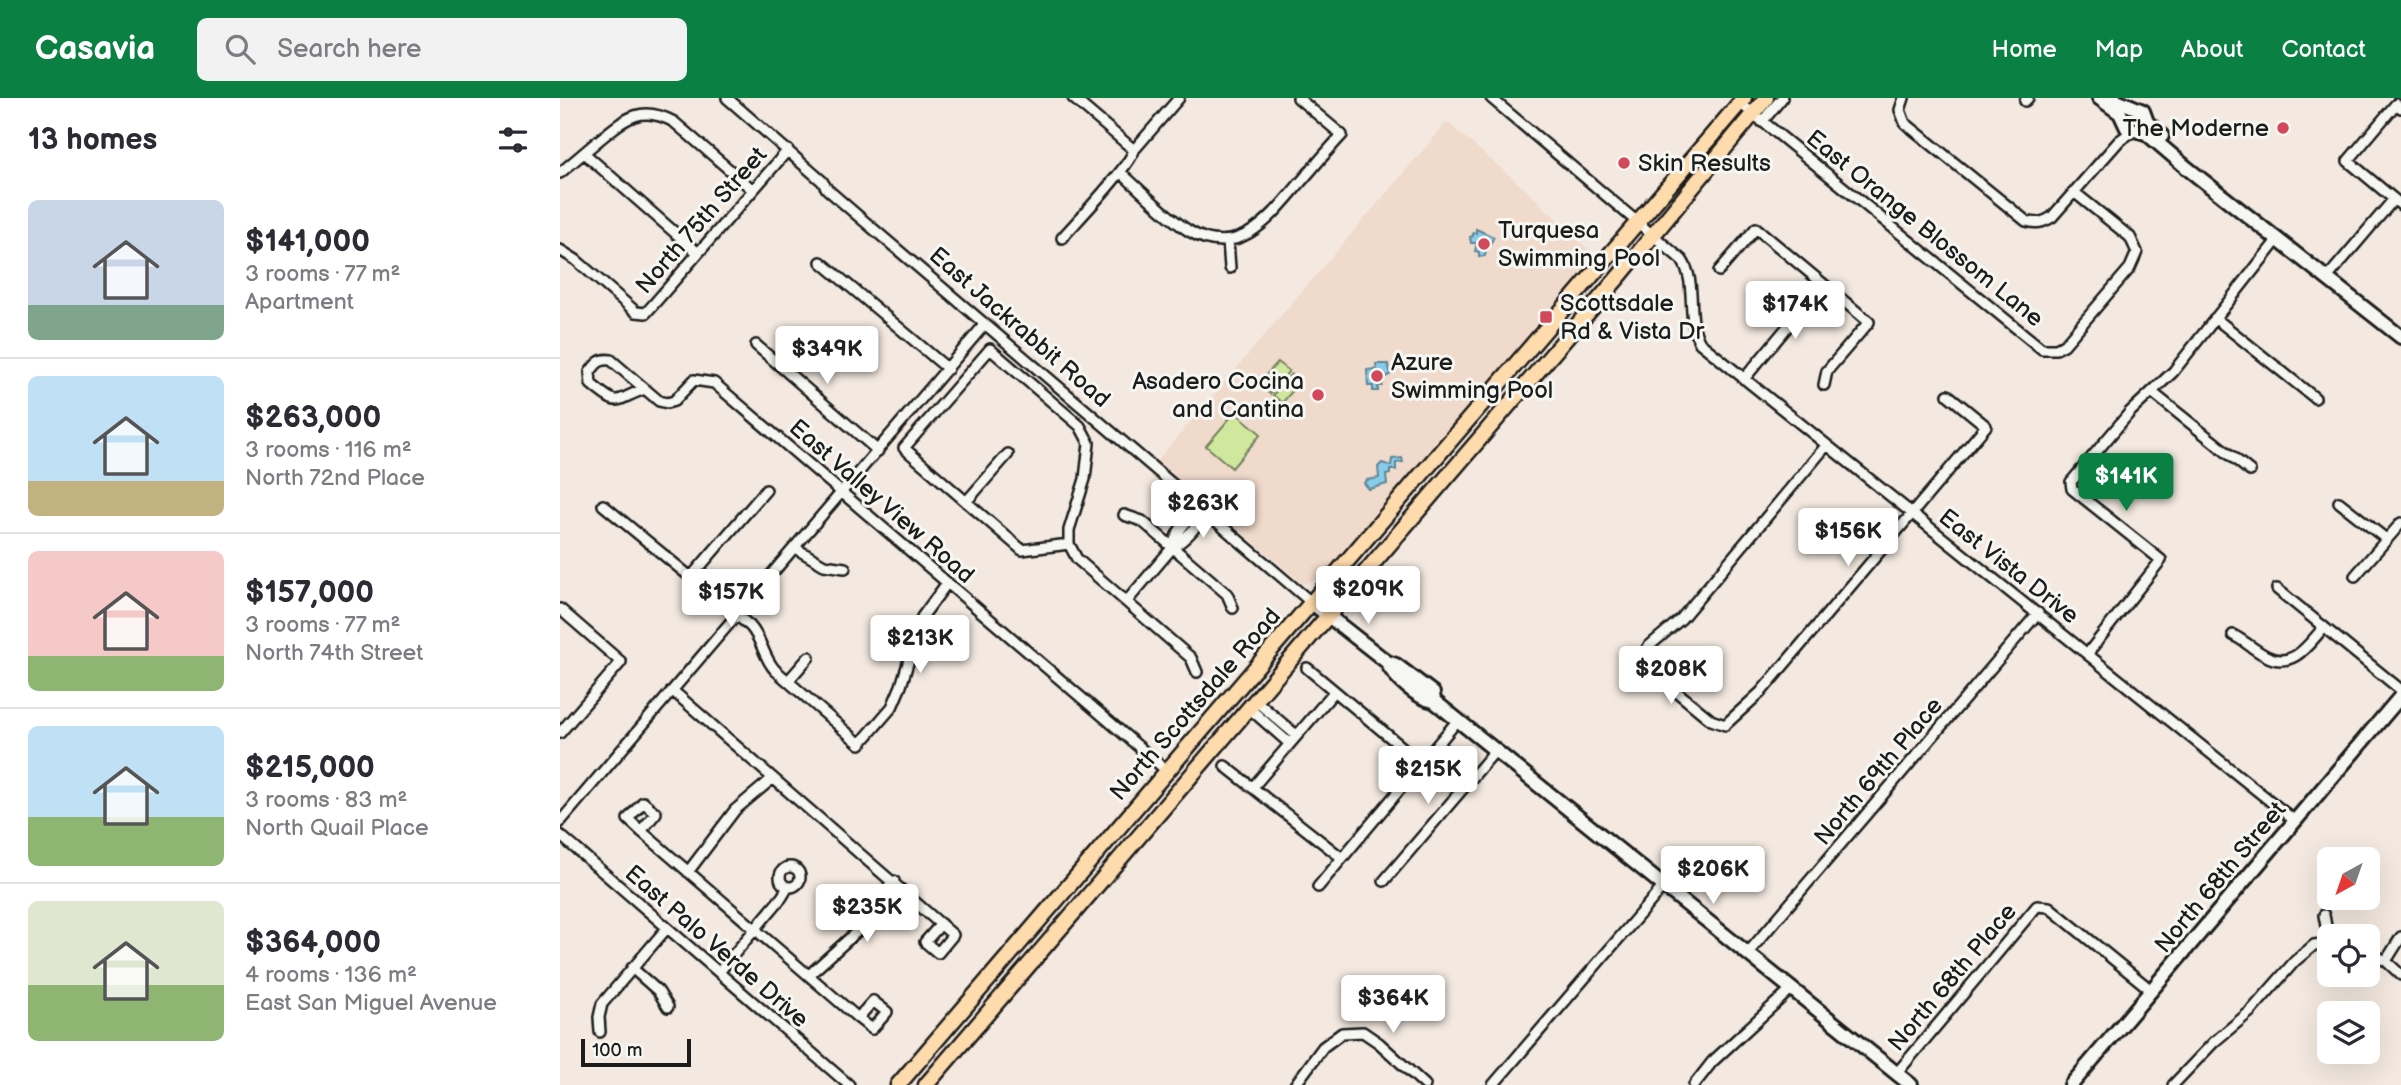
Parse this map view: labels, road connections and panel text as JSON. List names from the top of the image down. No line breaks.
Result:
{"streets":{"main road":["North Scottsdale Road"],"street":["North 75th Street","East Orange Blossom Lane","East Jackrabbit Road","East Valley View Road","East Vista Drive","North 69th Place","North 68th Street","East Palo Verde Drive","North 68th Place"]},"crossings":[["North 75th Street","East Jackrabbit Road"],["East Orange Blossom Lane","North Scottsdale Road"],["East Jackrabbit Road","North Scottsdale Road"],["East Jackrabbit Road","North 69th Place"],["East Jackrabbit Road","North 68th Place"],["East Valley View Road","North Scottsdale Road"],["East Vista Drive","North Scottsdale Road"],["East Vista Drive","North 69th Place"],["East Vista Drive","North 68th Street"],["North 68th Street","North 68th Place"]],"places":{"other":["The Moderne","Skin Results","Turquesa Swimming Pool","Azure Swimming Pool","Asadero Cocina and Cantina"],"transit":["Scottsdale Rd & Vista Dr"]},"scale_bar":"100 m","north":"bottom left","page":{"header":"Casavia","search":"Search here","nav":["Home","Map","About","Contact"],"heading":"13 homes","list":[{"name":"$141,000","note":"3 rooms · 77 m² · Apartment"},{"name":"$263,000","note":"3 rooms · 116 m² · North 72nd Place"},{"name":"$157,000","note":"3 rooms · 77 m² · North 74th Street"},{"name":"$215,000","note":"3 rooms · 83 m² · North Quail Place"},{"name":"$364,000","note":"4 rooms · 136 m² · East San Miguel Avenue"}],"price":["$174K","$349K","$141K","$263K","$156K","$209K","$157K","$213K","$208K","$215K","$206K","$235K","$364K"],"scale":"100 m"}}
